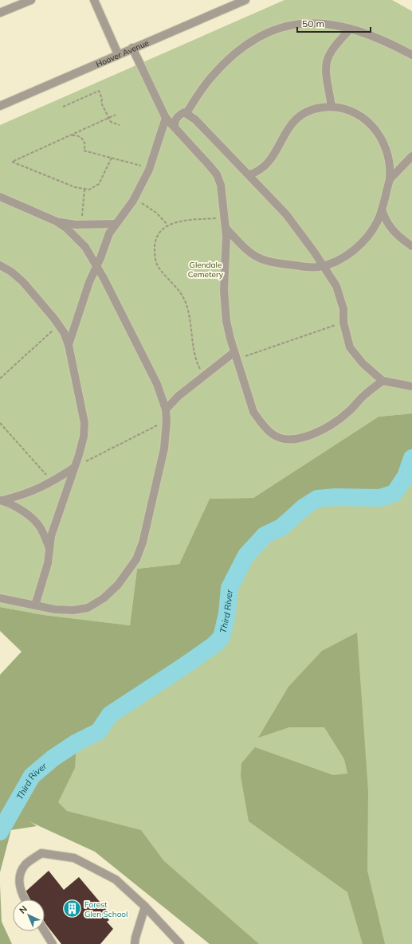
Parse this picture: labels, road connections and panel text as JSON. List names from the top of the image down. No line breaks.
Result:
{"streets":{"street":["Hoover Avenue"]},"water":["Third River"],"parks":["Glendale Cemetery"],"places":{"building":["Forest Glen School"]},"scale_bar":"50 m","north":"top left"}
